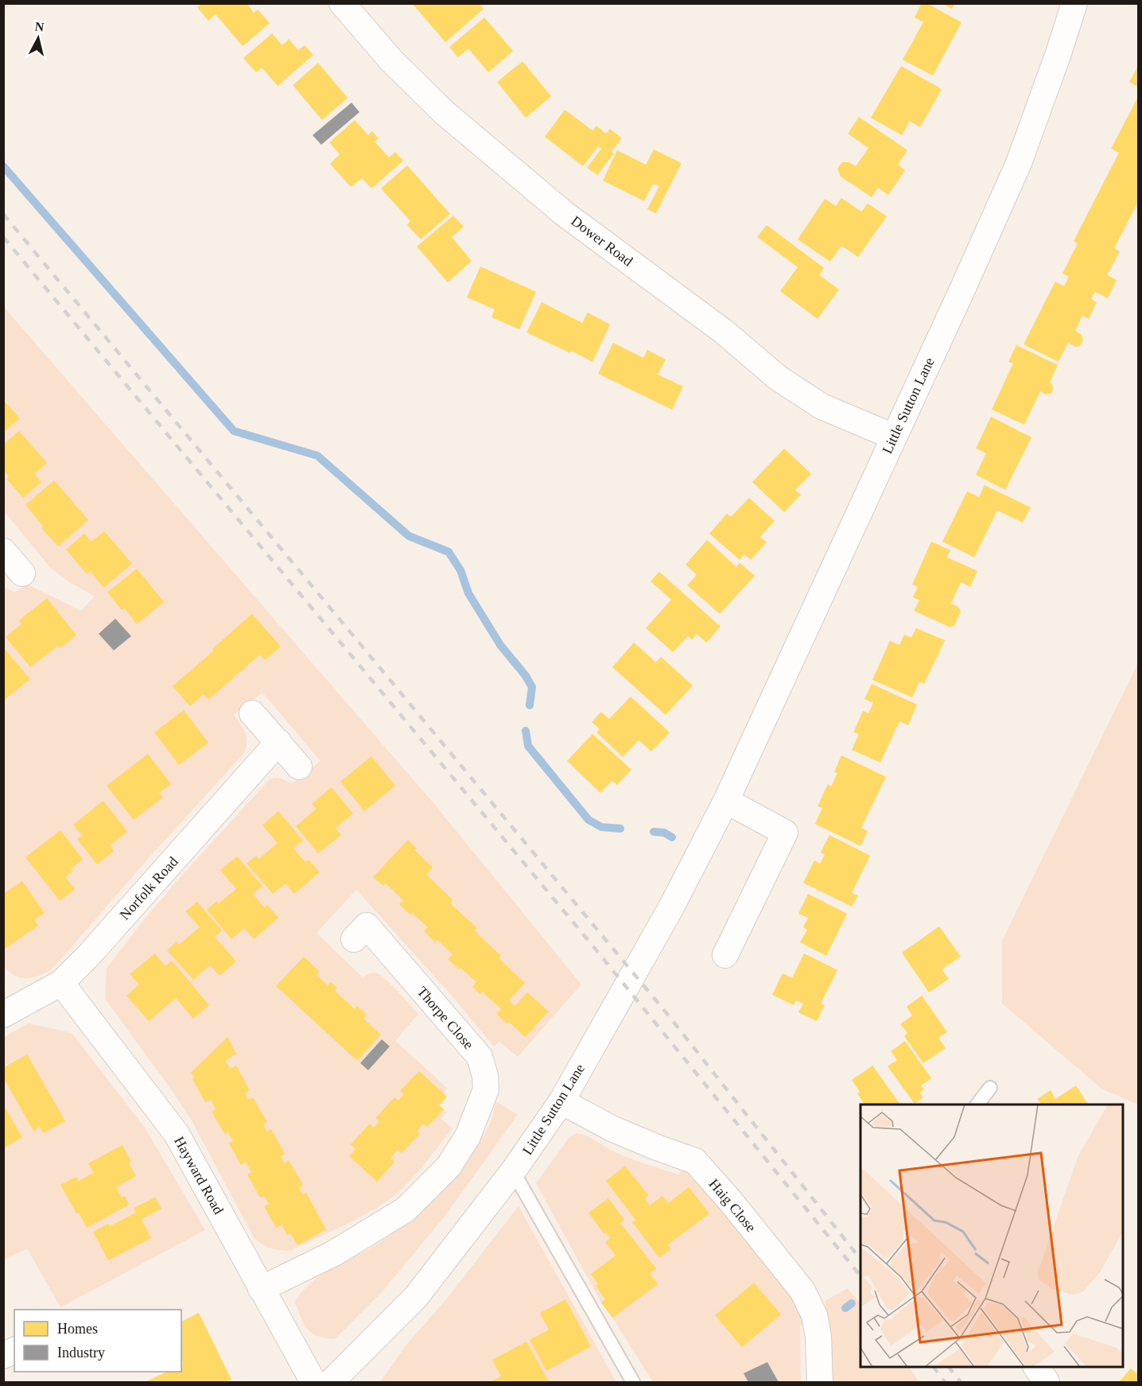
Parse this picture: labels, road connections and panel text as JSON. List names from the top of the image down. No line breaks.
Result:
{"streets":{"street":["Dower Road","Little Sutton Lane","Norfolk Road","Thorpe Close","Hayward Road","Haig Close"]},"crossings":[["Dower Road","Little Sutton Lane"],["Little Sutton Lane","Haig Close"],["Norfolk Road","Hayward Road"],["Thorpe Close","Hayward Road"]],"legend":["Homes","Industry"],"north":"top"}
